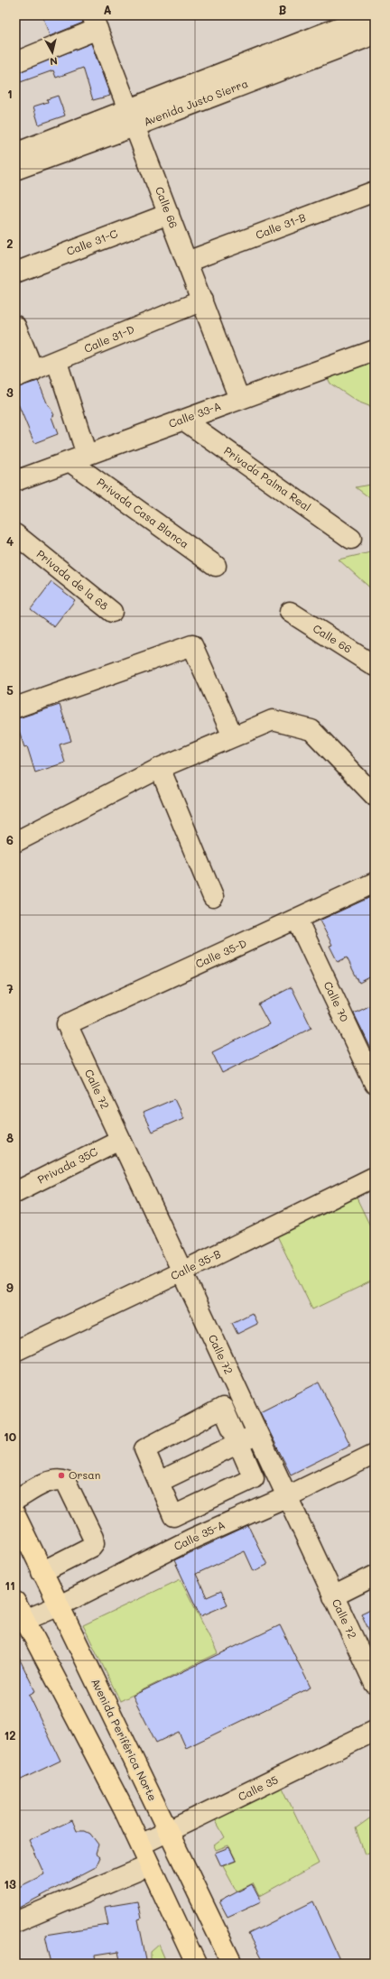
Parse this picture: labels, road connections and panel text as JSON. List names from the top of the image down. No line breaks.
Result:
{"streets":{"main road":["Avenida Periférica Norte"],"street":["Avenida Justo Sierra","Calle 66","Calle 31-B","Calle 31-C","Calle 31-D","Calle 33-A","Privada Palma Real","Privada Casa Blanca","Privada de la 68","Calle 35-D","Calle 70","Calle 72","Privada 35C","Calle 35-B","Calle 35-A","Calle 35"]},"crossings":[["Avenida Justo Sierra","Calle 66"],["Calle 66","Calle 31-B"],["Calle 66","Calle 31-C"],["Calle 66","Calle 31-D"],["Calle 66","Calle 33-A"],["Calle 33-A","Privada Palma Real"],["Calle 33-A","Privada Casa Blanca"],["Calle 35-D","Calle 70"],["Calle 35-D","Calle 72"],["Calle 72","Privada 35C"],["Calle 72","Calle 35-B"],["Calle 72","Calle 35-A"],["Calle 35-A","Avenida Periférica Norte"],["Avenida Periférica Norte","Calle 35"]],"places":["Orsan"],"north":"bottom","grid":{"columns":["A","B"],"rows":["1","2","3","4","5","6","7","8","9","10","11","12","13"]}}
